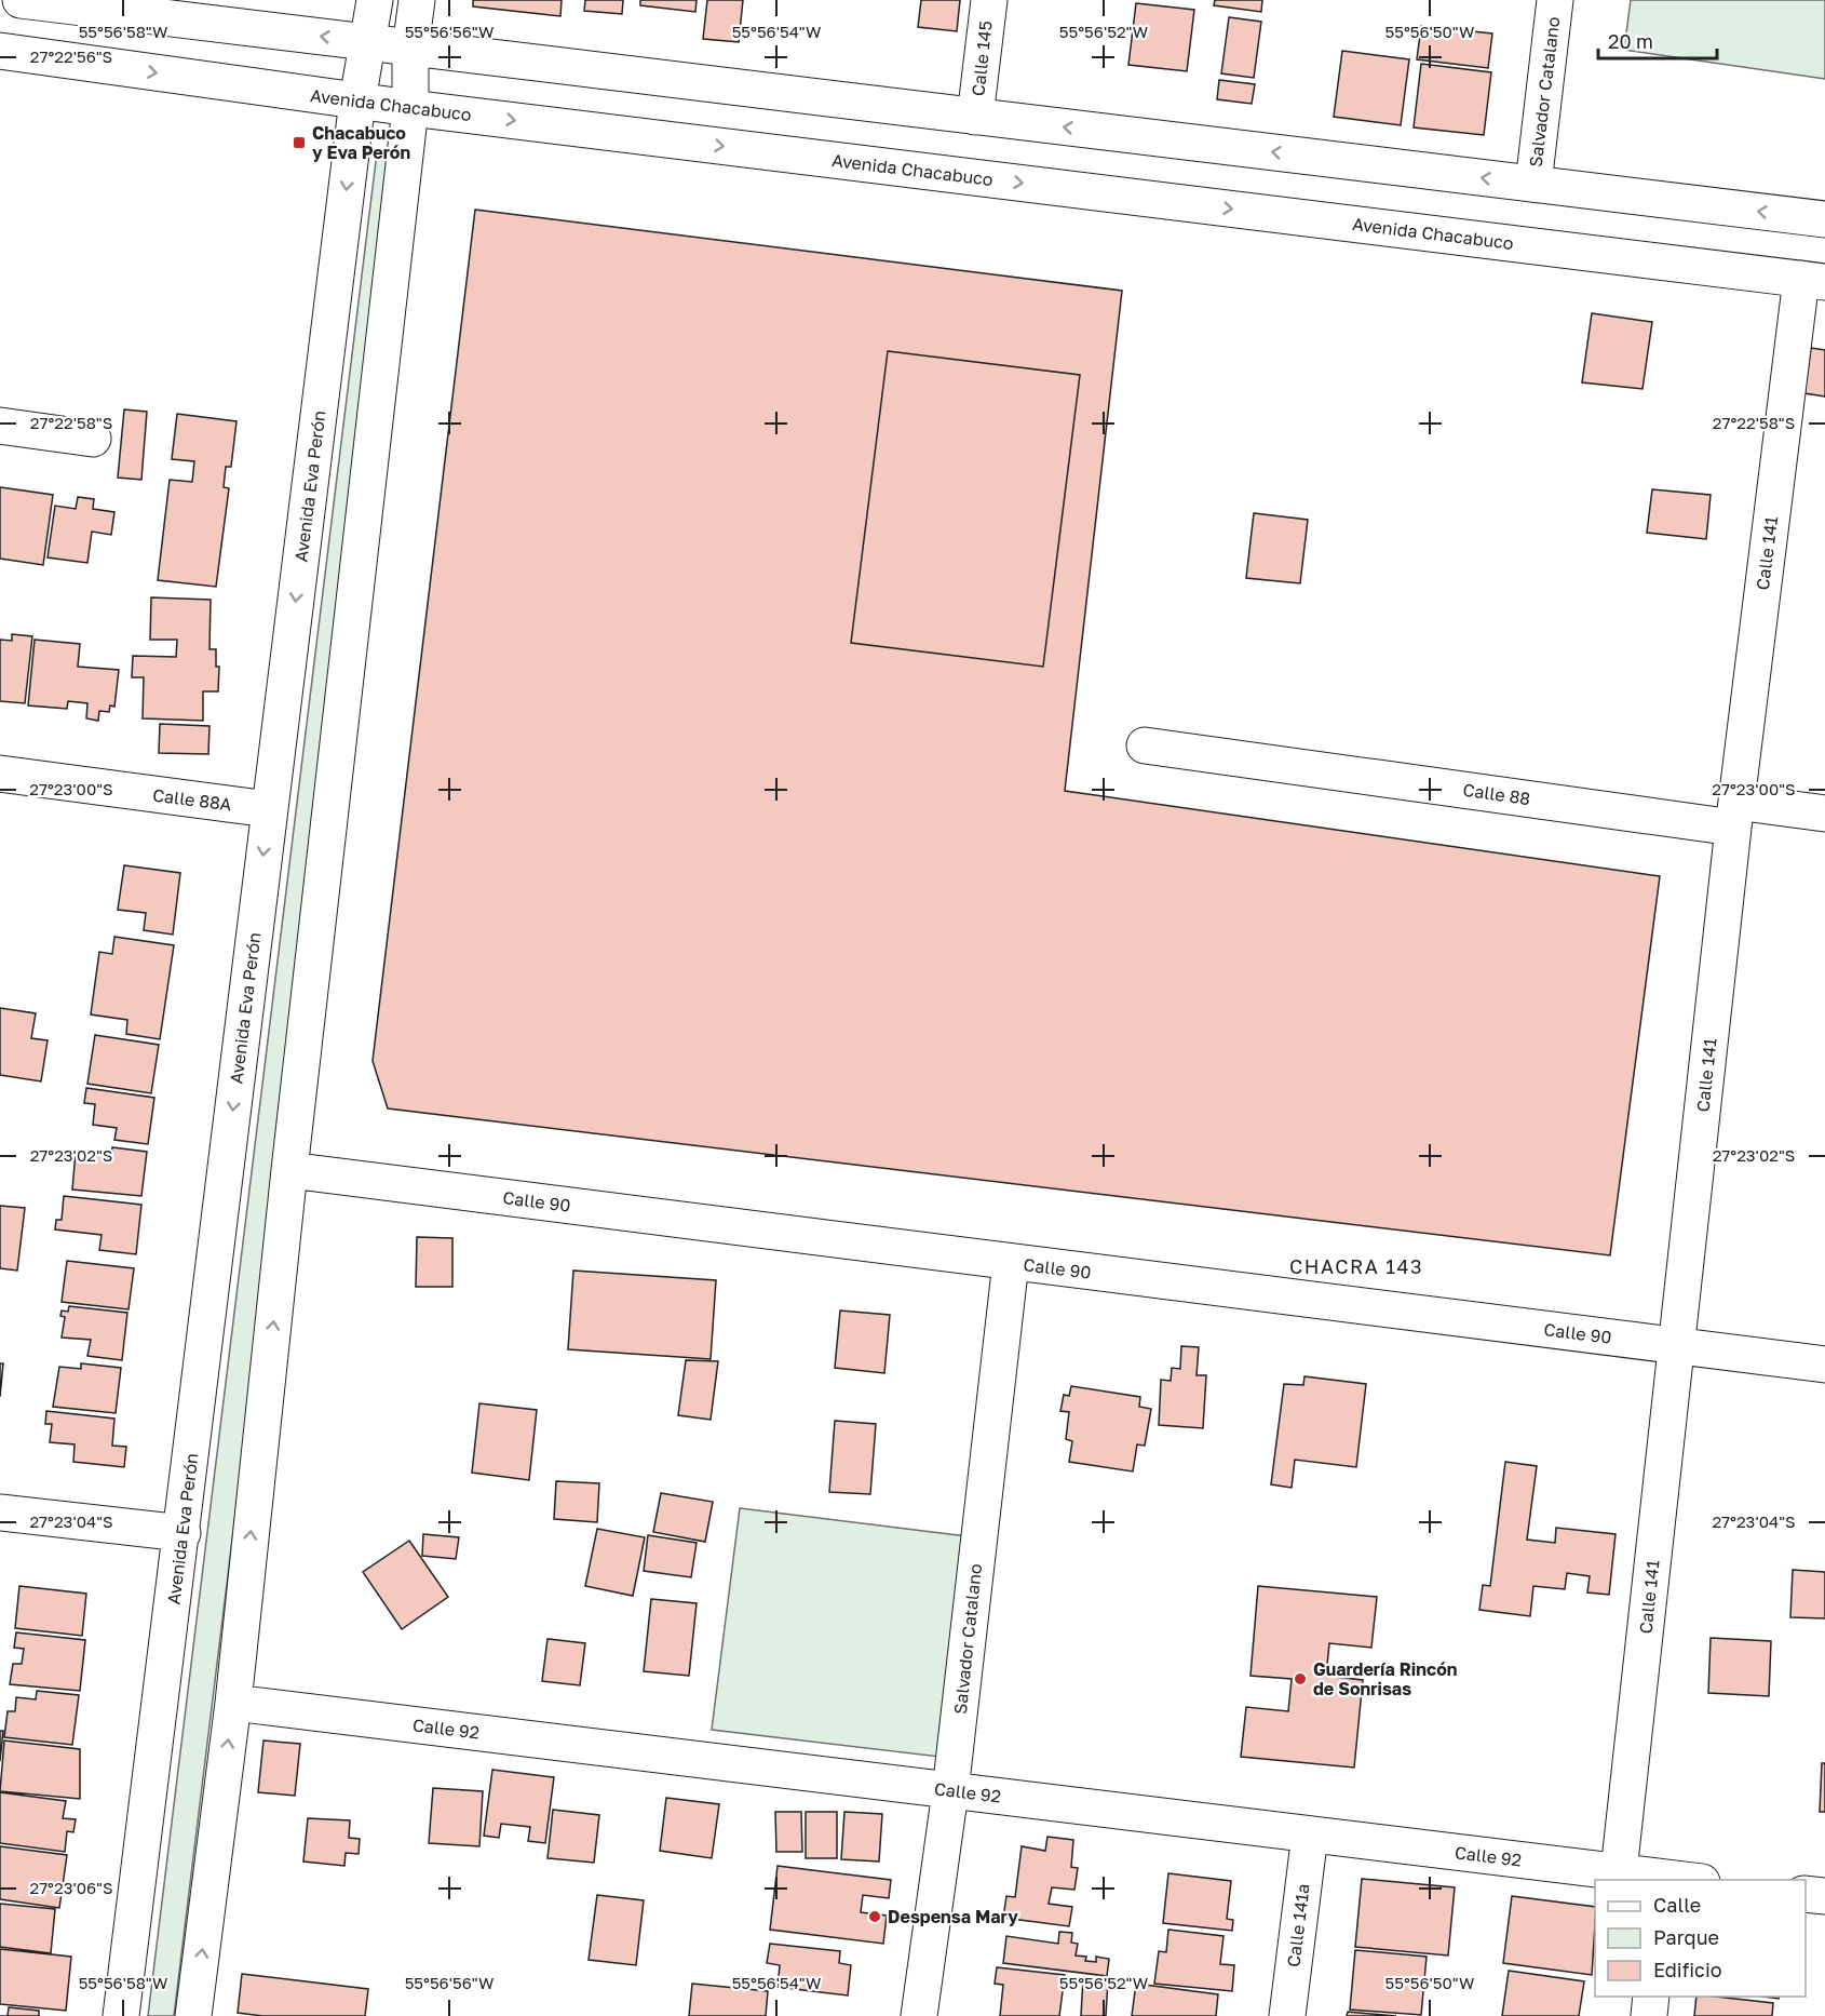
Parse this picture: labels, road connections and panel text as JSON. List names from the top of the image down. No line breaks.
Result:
{"streets":{"street":["Calle 145","Salvador Catalano","Avenida Chacabuco","Avenida Eva Perón","Calle 141","Calle 88","Calle 88A","Calle 90","Calle 92","Calle 141a"]},"crossings":[["Salvador Catalano","Calle 90"],["Salvador Catalano","Calle 92"],["Avenida Chacabuco","Avenida Eva Perón"],["Avenida Chacabuco","Calle 141"],["Avenida Eva Perón","Calle 88A"],["Calle 141","Calle 88"],["Calle 141","Calle 90"],["Calle 141","Calle 92"],["Calle 92","Calle 141a"]],"districts":["CHACRA 143"],"places":{"transit":["Chacabuco y Eva Perón"],"other":["Guardería Rincón de Sonrisas","Despensa Mary"]},"legend":["Calle","Parque","Edificio"],"scale_bar":"20 m","coordinates":["55°56'58\"W","55°56'56\"W","55°56'54\"W","55°56'52\"W","55°56'50\"W","27°22'56\"S","27°22'58\"S","27°23'00\"S","27°23'02\"S","27°23'04\"S","27°23'06\"S"]}
